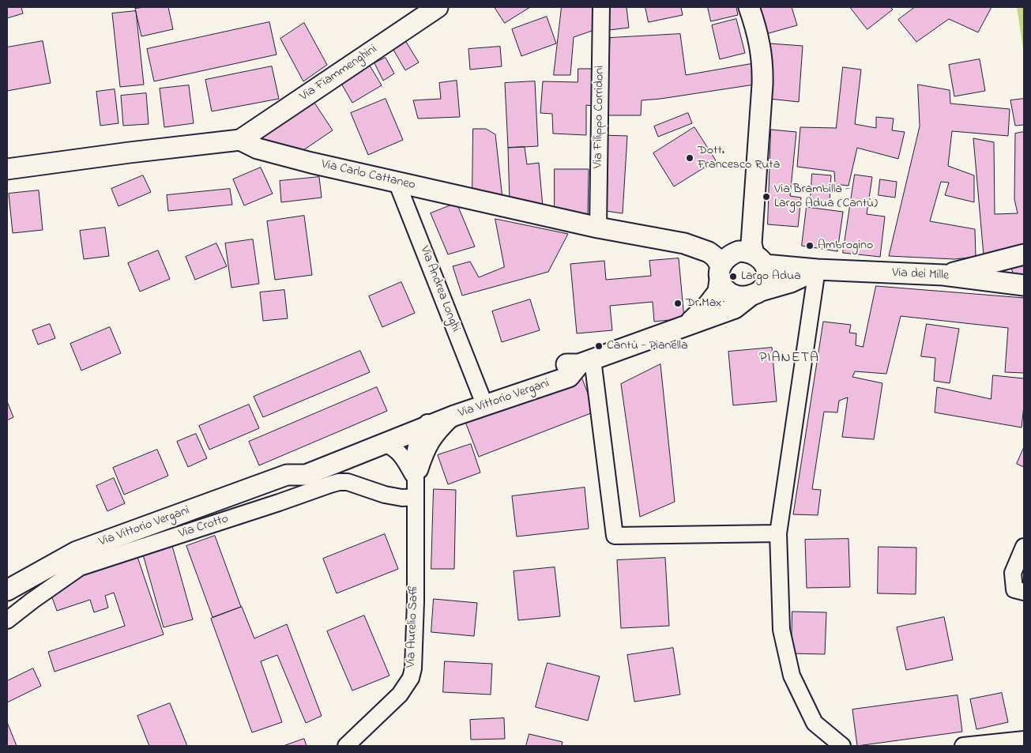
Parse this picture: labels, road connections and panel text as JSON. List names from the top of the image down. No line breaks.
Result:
{"streets":{"street":["Via Fiammenghini","Via Filippo Corridoni","Via Carlo Cattaneo","Via dei Mille","Via Andrea Longhi","Via Vittorio Vergani","Via Crotto","Via Aurelio Saffi"]},"crossings":[["Via Fiammenghini","Via Carlo Cattaneo"],["Via Filippo Corridoni","Via Carlo Cattaneo"],["Via Carlo Cattaneo","Via dei Mille"],["Via Carlo Cattaneo","Via Andrea Longhi"],["Via Carlo Cattaneo","Via Vittorio Vergani"],["Via dei Mille","Via Vittorio Vergani"],["Via Andrea Longhi","Via Vittorio Vergani"],["Via Vittorio Vergani","Via Aurelio Saffi"],["Via Crotto","Via Aurelio Saffi"]],"districts":["PIANETA"],"places":["Dott. Francesco Ruta","Via Brambilla - Largo Adua (Cantù)","Ambrogino","Largo Adua","Dr.Max","Cantù - Pianella"]}
